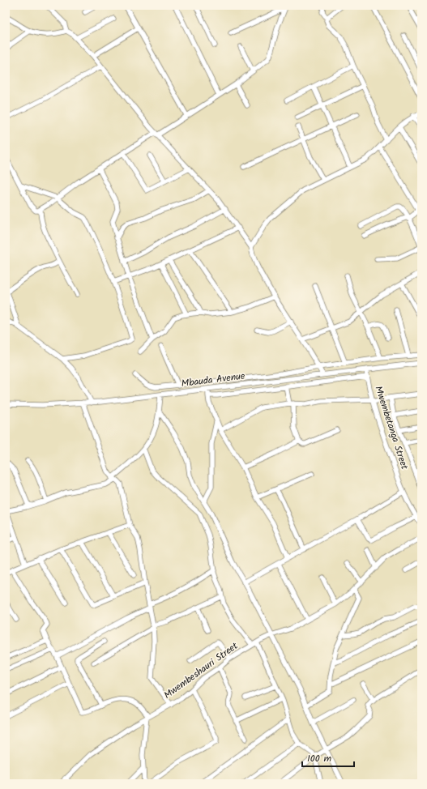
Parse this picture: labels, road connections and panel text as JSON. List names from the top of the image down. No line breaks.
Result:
{"streets":{"street":["Mbauda Avenue","Mwembetanga Street","Mwembeshauri Street"]},"crossings":[["Mbauda Avenue","Mwembetanga Street"]],"scale_bar":"100 m"}
